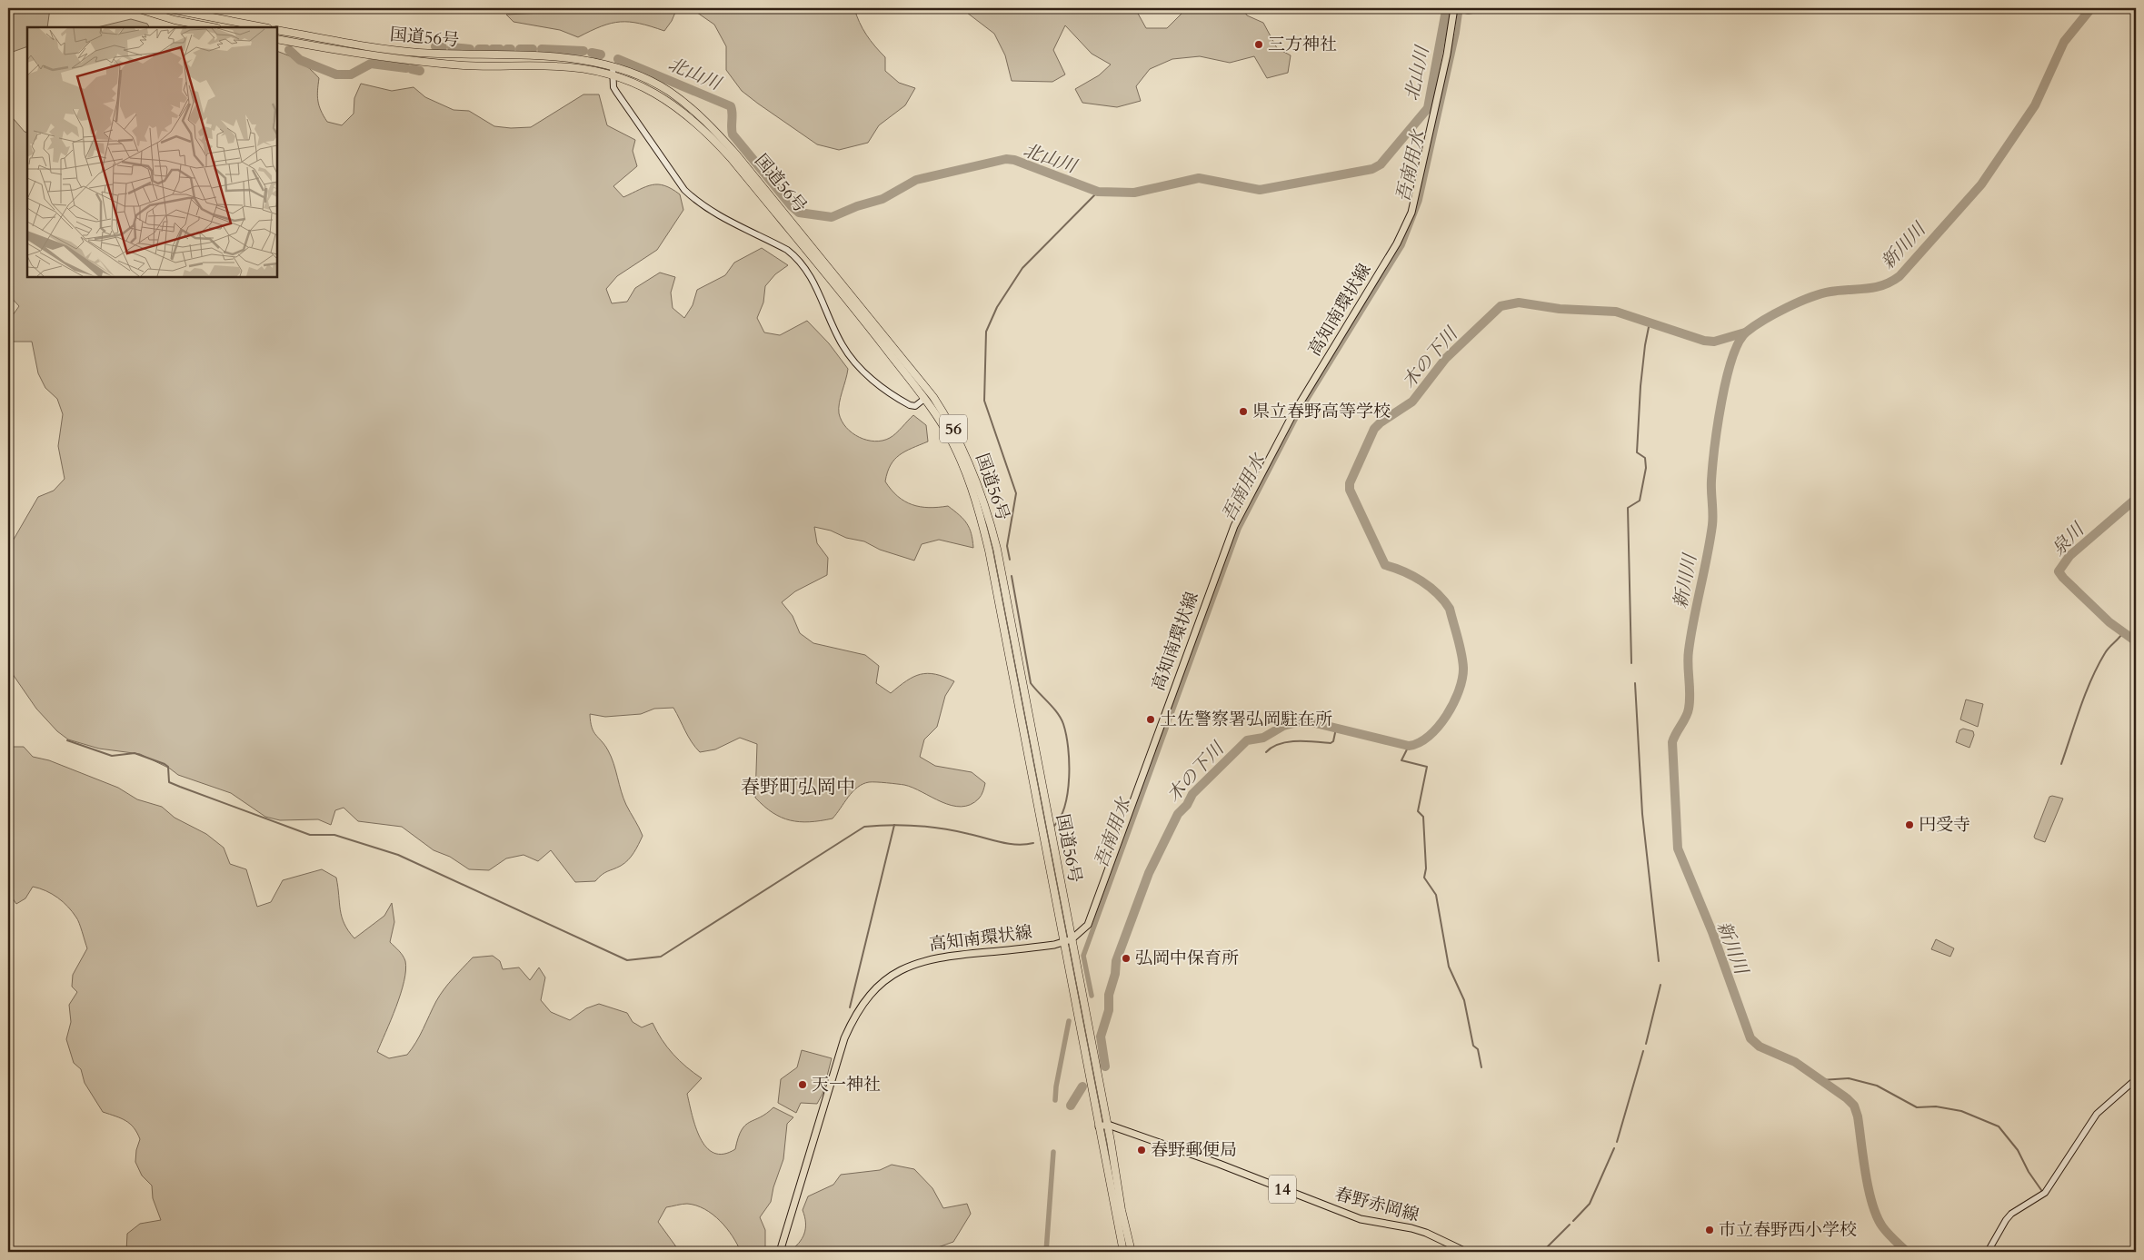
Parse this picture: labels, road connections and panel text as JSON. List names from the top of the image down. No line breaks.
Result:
{"streets":{"highway":["国道56号","56"],"main road":["高知南環状線","14","春野赤岡線"]},"crossings":[["国道56号","高知南環状線"],["国道56号","春野赤岡線"]],"districts":["春野町弘岡中"],"water":["北山川","吾南用水","新川川","木の下川","泉川"],"places":["三方神社","県立春野高等学校","土佐警察署弘岡駐在所","円受寺","弘岡中保育所","天一神社","春野郵便局","市立春野西小学校"]}
